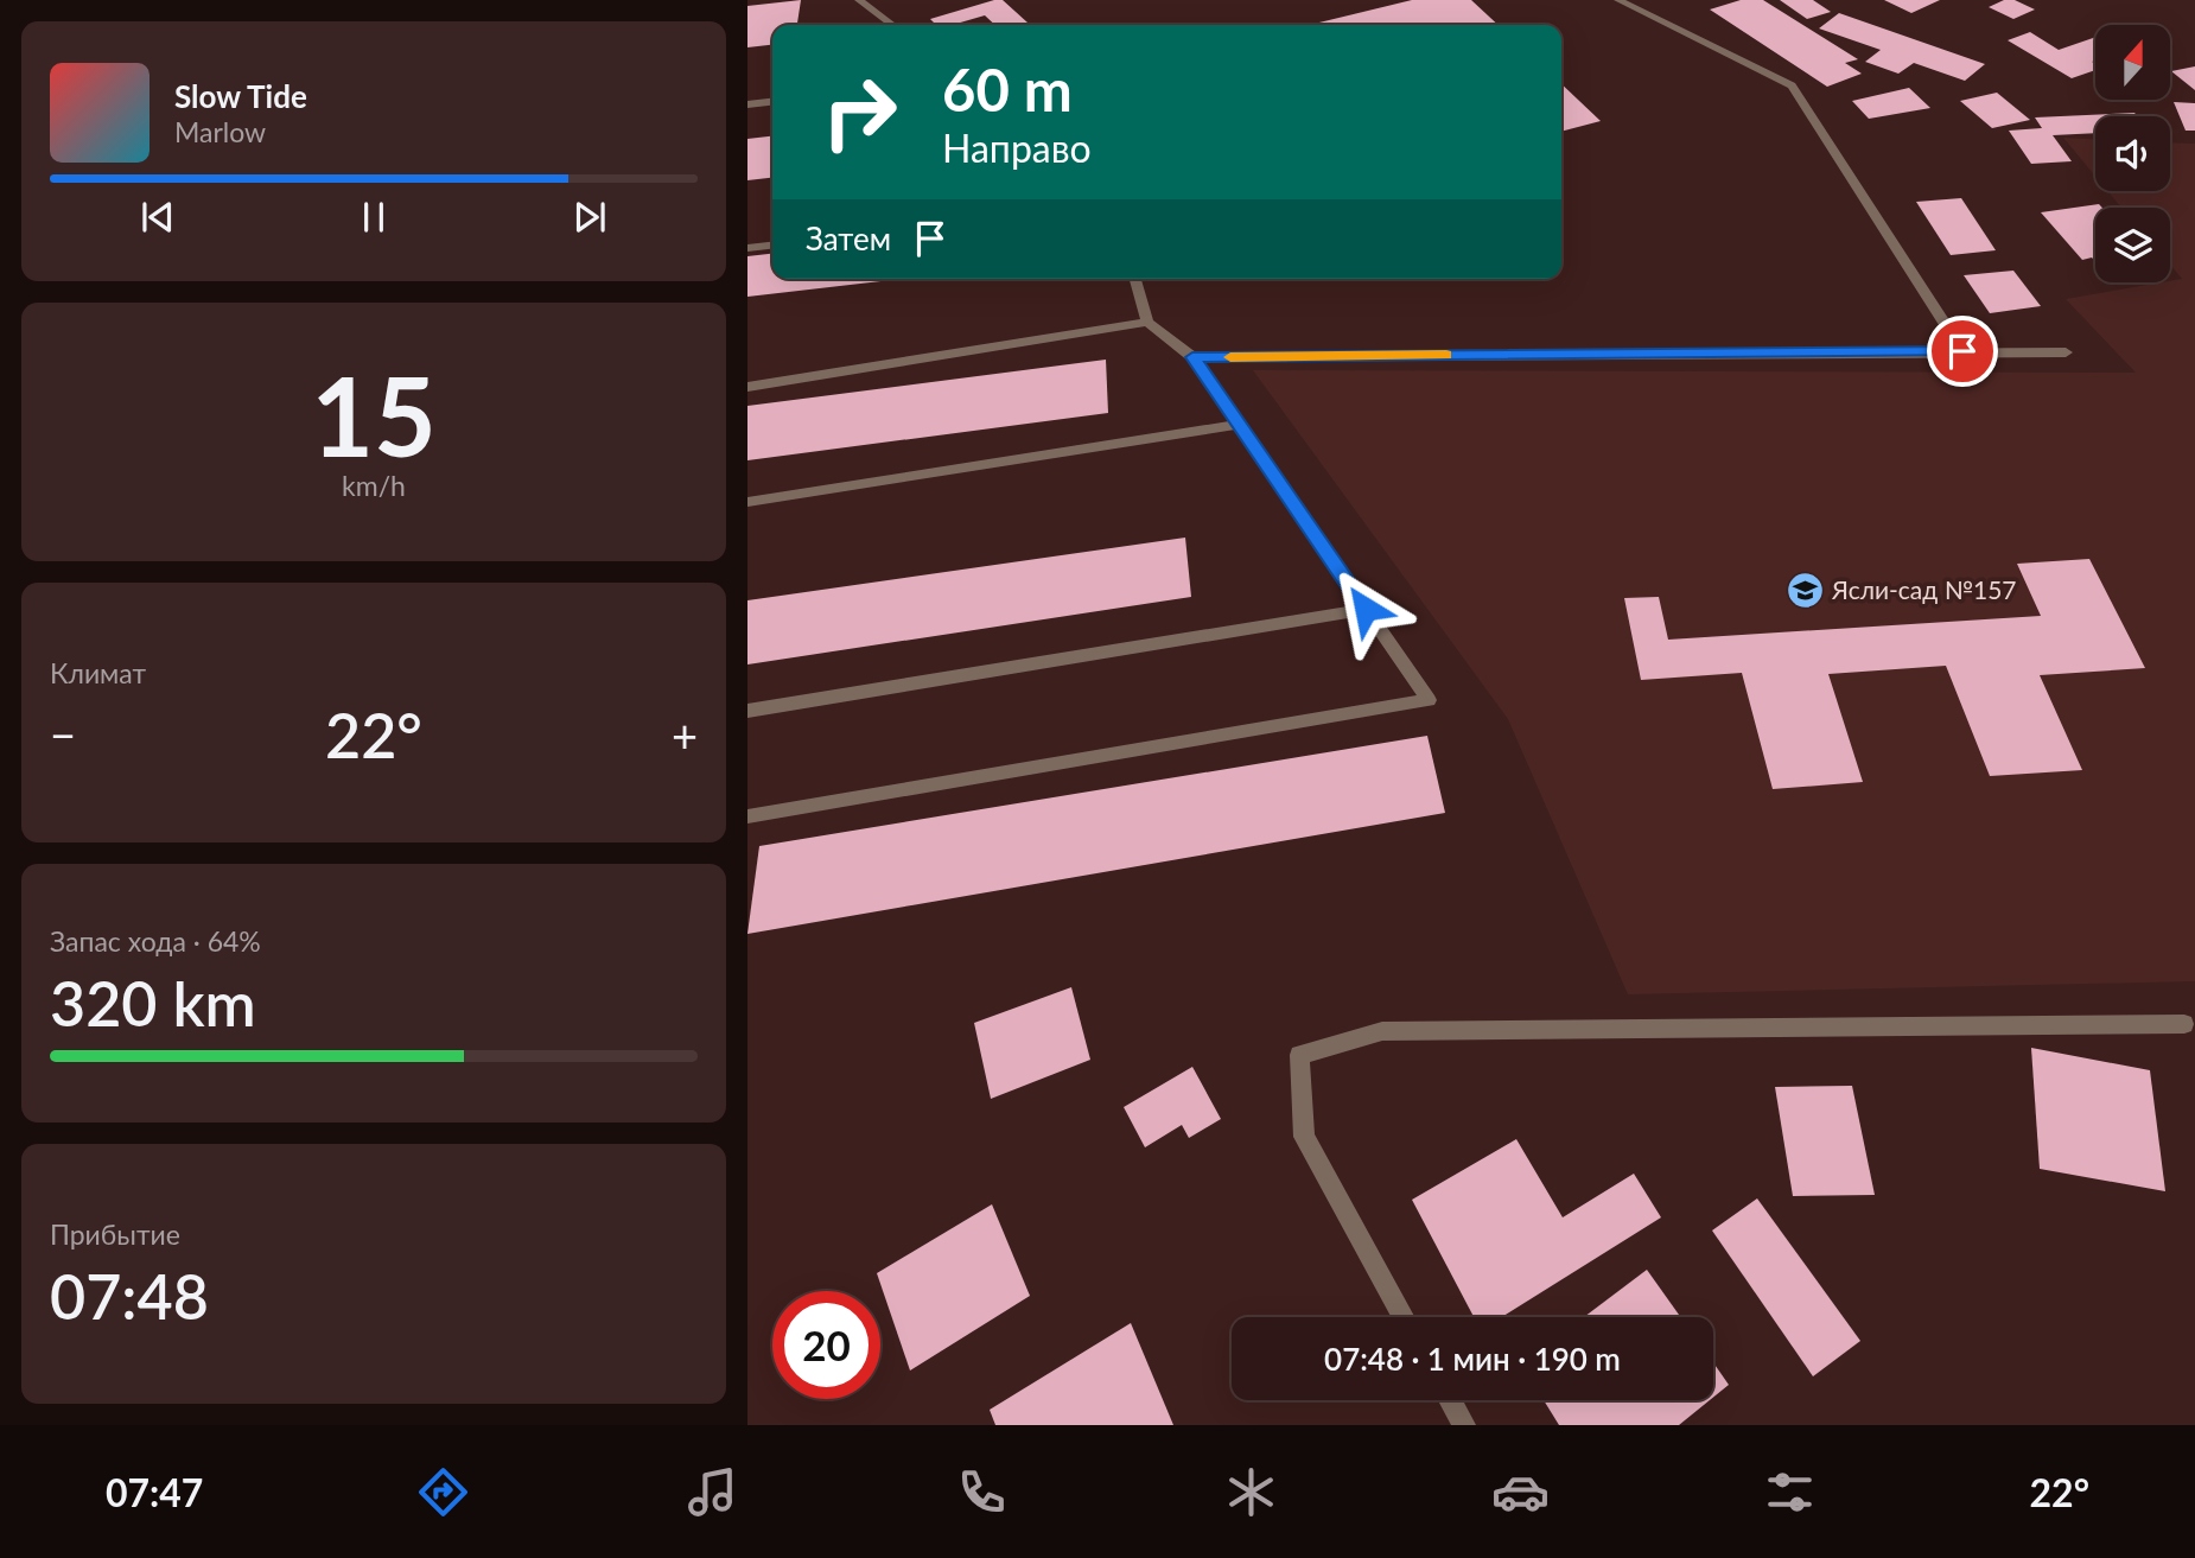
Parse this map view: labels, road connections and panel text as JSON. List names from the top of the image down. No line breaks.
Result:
{"places":{"school or university":["Ясли-сад №157"]},"north":"top","page":{"turn":["60 m","Направо"],"song":["Slow Tide","Marlow"],"then":"Затем","tile":[["15","km/h"],"Климат",["Запас хода · 64%","320 km"],["Прибытие","07:48"]],"heat":["−","22°","+"],"limit":"20","trip":"07:48 · 1 мин · 190 m","tabs":["07:47","22°"]}}
